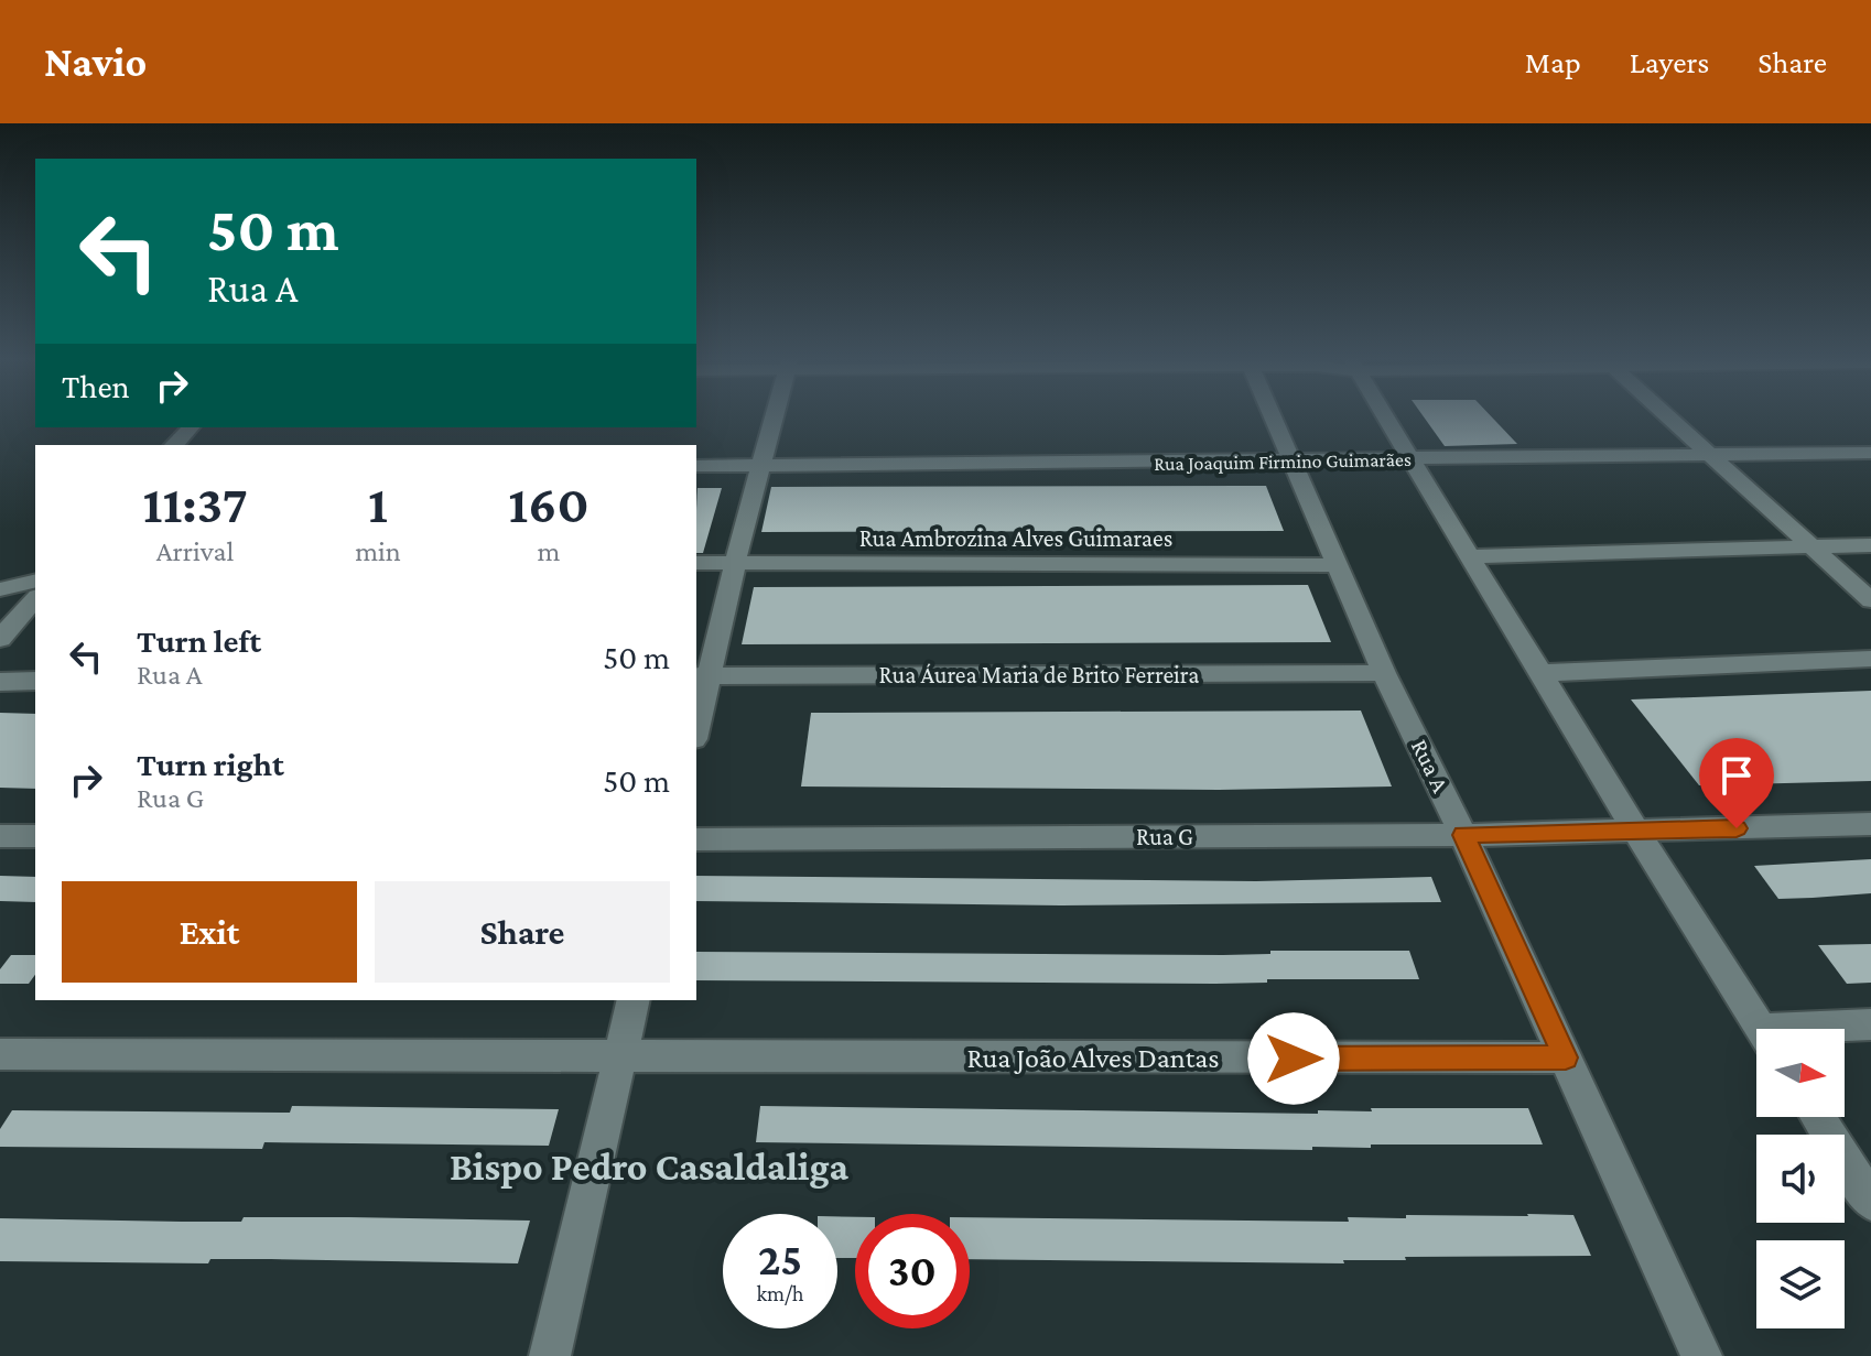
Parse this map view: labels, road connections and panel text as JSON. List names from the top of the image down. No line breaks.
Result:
{"streets":{"street":["Rua Joaquim Firmino Guimarães","Rua Ambrozina Alves Guimaraes","Rua Áurea Maria de Brito Ferreira","Rua A","Rua G","Rua João Alves Dantas"]},"crossings":[["Rua Joaquim Firmino Guimarães","Rua A"],["Rua Ambrozina Alves Guimaraes","Rua A"],["Rua Áurea Maria de Brito Ferreira","Rua A"],["Rua A","Rua G"],["Rua A","Rua João Alves Dantas"]],"districts":["Bispo Pedro Casaldaliga"],"north":"right","page":{"header":"Navio","nav":["Map","Layers","Share"],"turn":["50 m","Rua A"],"then":"Then","eta":["11:37","Arrival","1","min","160","m"],"list":[{"name":"Turn left","note":"Rua A","value":"50 m"},{"name":"Turn right","note":"Rua G","value":"50 m"}],"buttons":["Exit","Share"],"speed":"25 km/h","limit":"30"}}
